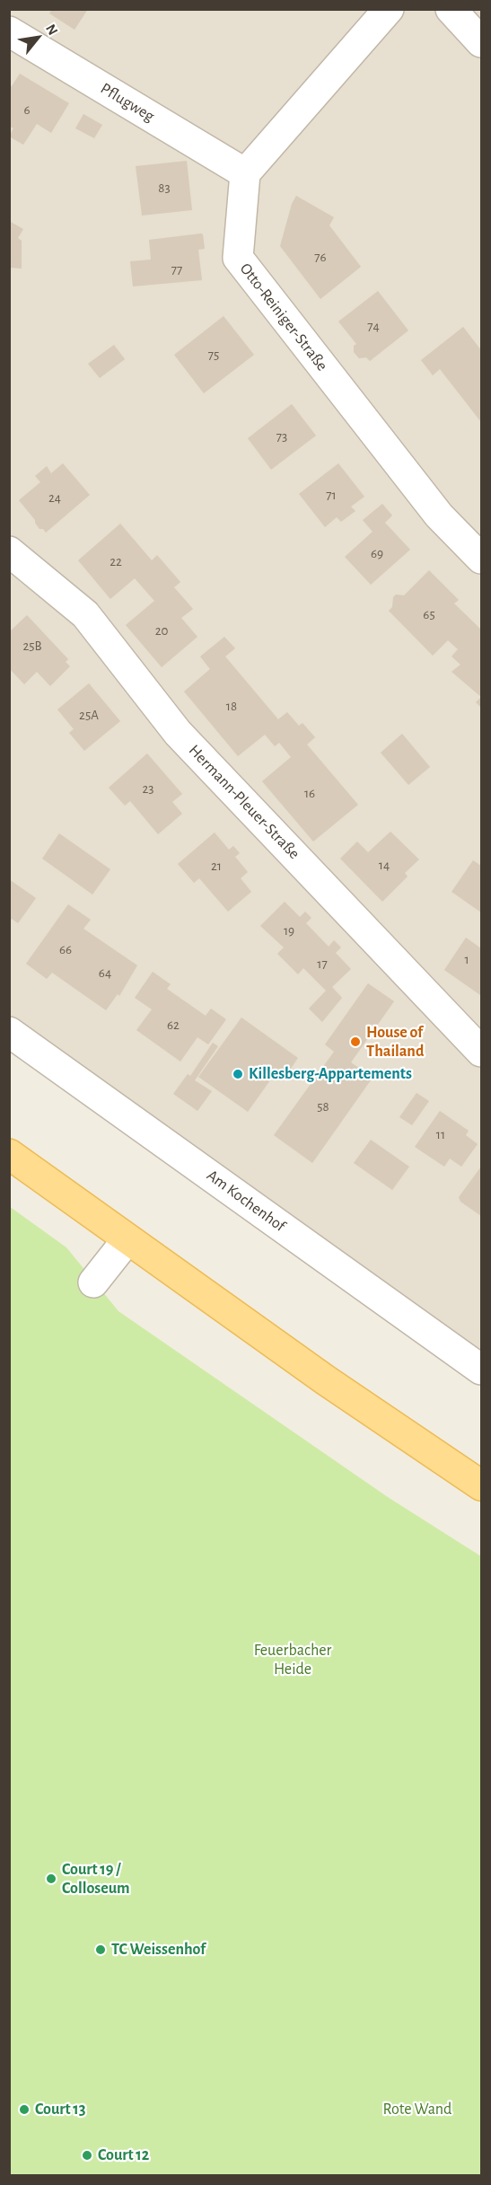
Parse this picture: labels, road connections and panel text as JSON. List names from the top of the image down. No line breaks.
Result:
{"streets":{"street":["Pflugweg","Otto-Reiniger-Straße","Hermann-Pleuer-Straße","Am Kochenhof"]},"crossings":[["Pflugweg","Otto-Reiniger-Straße"]],"parks":["Feuerbacher Heide","Rote Wand"],"places":["House of Thailand","Killesberg-Appartements","Court 19 / Colloseum","TC Weissenhof","Court 13","Court 12"],"house_numbers":["6","83","76","77","74","75","73","71","24","69","22","65","20","25B","18","25A","23","16","14","21","19","66","1","17","64","62","58","11"],"north":"top right"}
